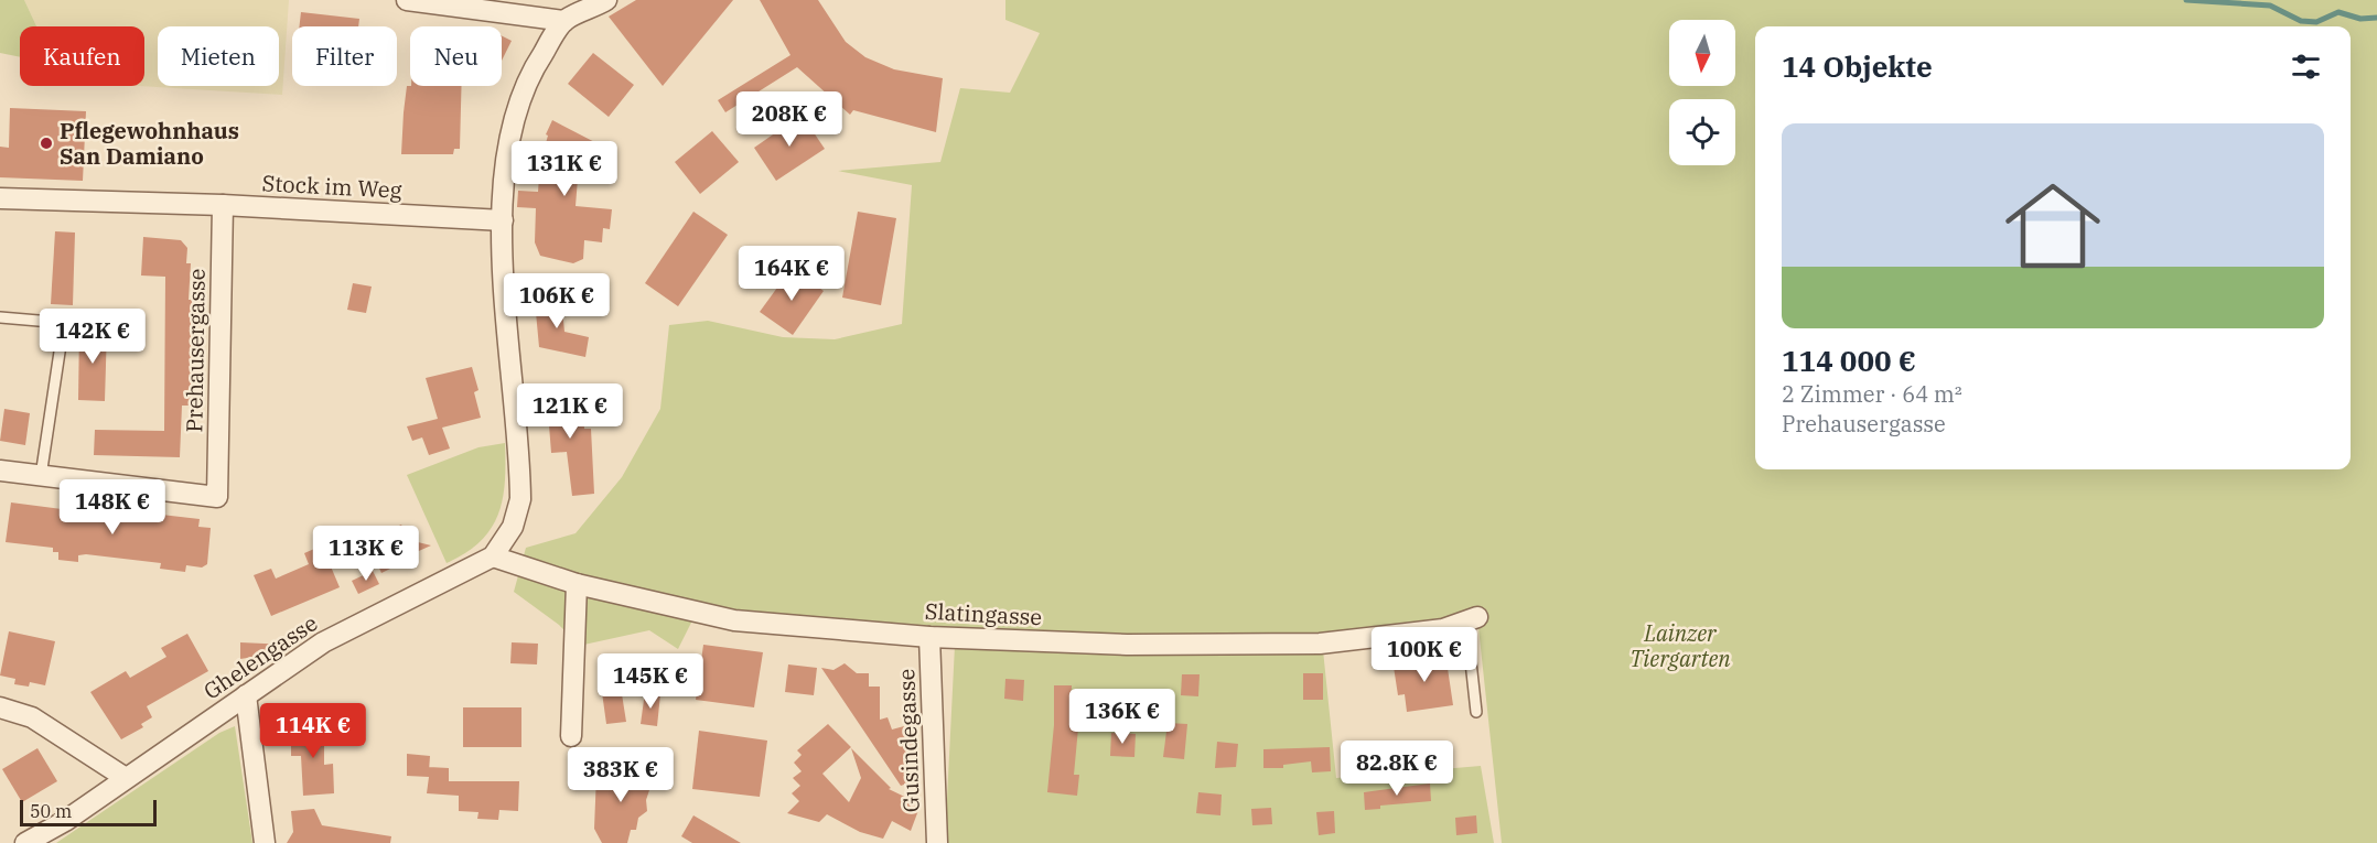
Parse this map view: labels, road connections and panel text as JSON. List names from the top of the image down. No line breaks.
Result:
{"streets":{"street":["Stock im Weg","Prehausergasse","Slatingasse","Ghelengasse","Gusindegasse"]},"crossings":[["Stock im Weg","Prehausergasse"],["Slatingasse","Ghelengasse"],["Slatingasse","Gusindegasse"]],"parks":["Lainzer Tiergarten"],"places":["Pflegewohnhaus San Damiano"],"scale_bar":"50 m","north":"bottom","page":{"chip":["Kaufen","Mieten","Filter","Neu"],"heading":"14 Objekte","price":["208K €","131K €","164K €","106K €","142K €","121K €","148K €","113K €","100K €","145K €","136K €","114K €","82.8K €","383K €"],"list":[{"name":"114 000 €","note":"2 Zimmer · 64 m² · Prehausergasse"}],"scale":"50 m"}}
